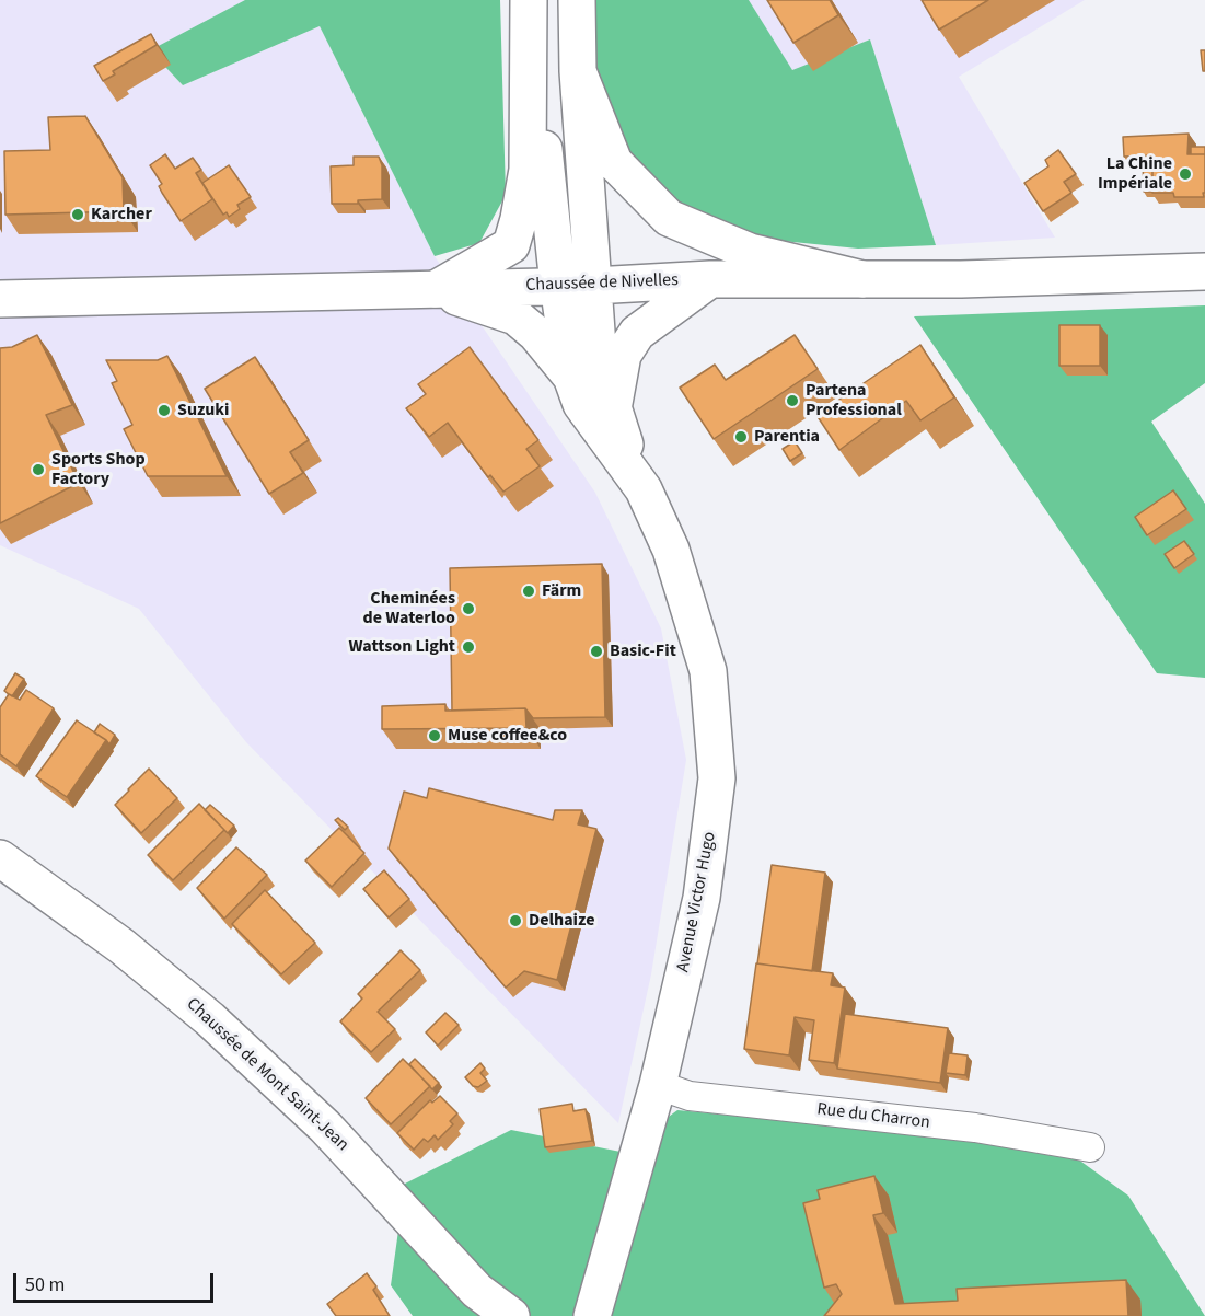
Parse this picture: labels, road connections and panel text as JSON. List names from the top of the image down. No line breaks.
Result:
{"streets":{"main road":["Chaussée de Nivelles","Avenue Victor Hugo","Chaussée de Mont Saint-Jean"],"street":["Rue du Charron"]},"crossings":[["Chaussée de Nivelles","Avenue Victor Hugo"],["Avenue Victor Hugo","Rue du Charron"]],"places":["La Chine Impériale","Karcher","Partena Professional","Suzuki","Parentia","Sports Shop Factory","Färm","Cheminées de Waterloo","Wattson Light","Basic-Fit","Muse coffee&co","Delhaize"],"scale_bar":"50 m"}
